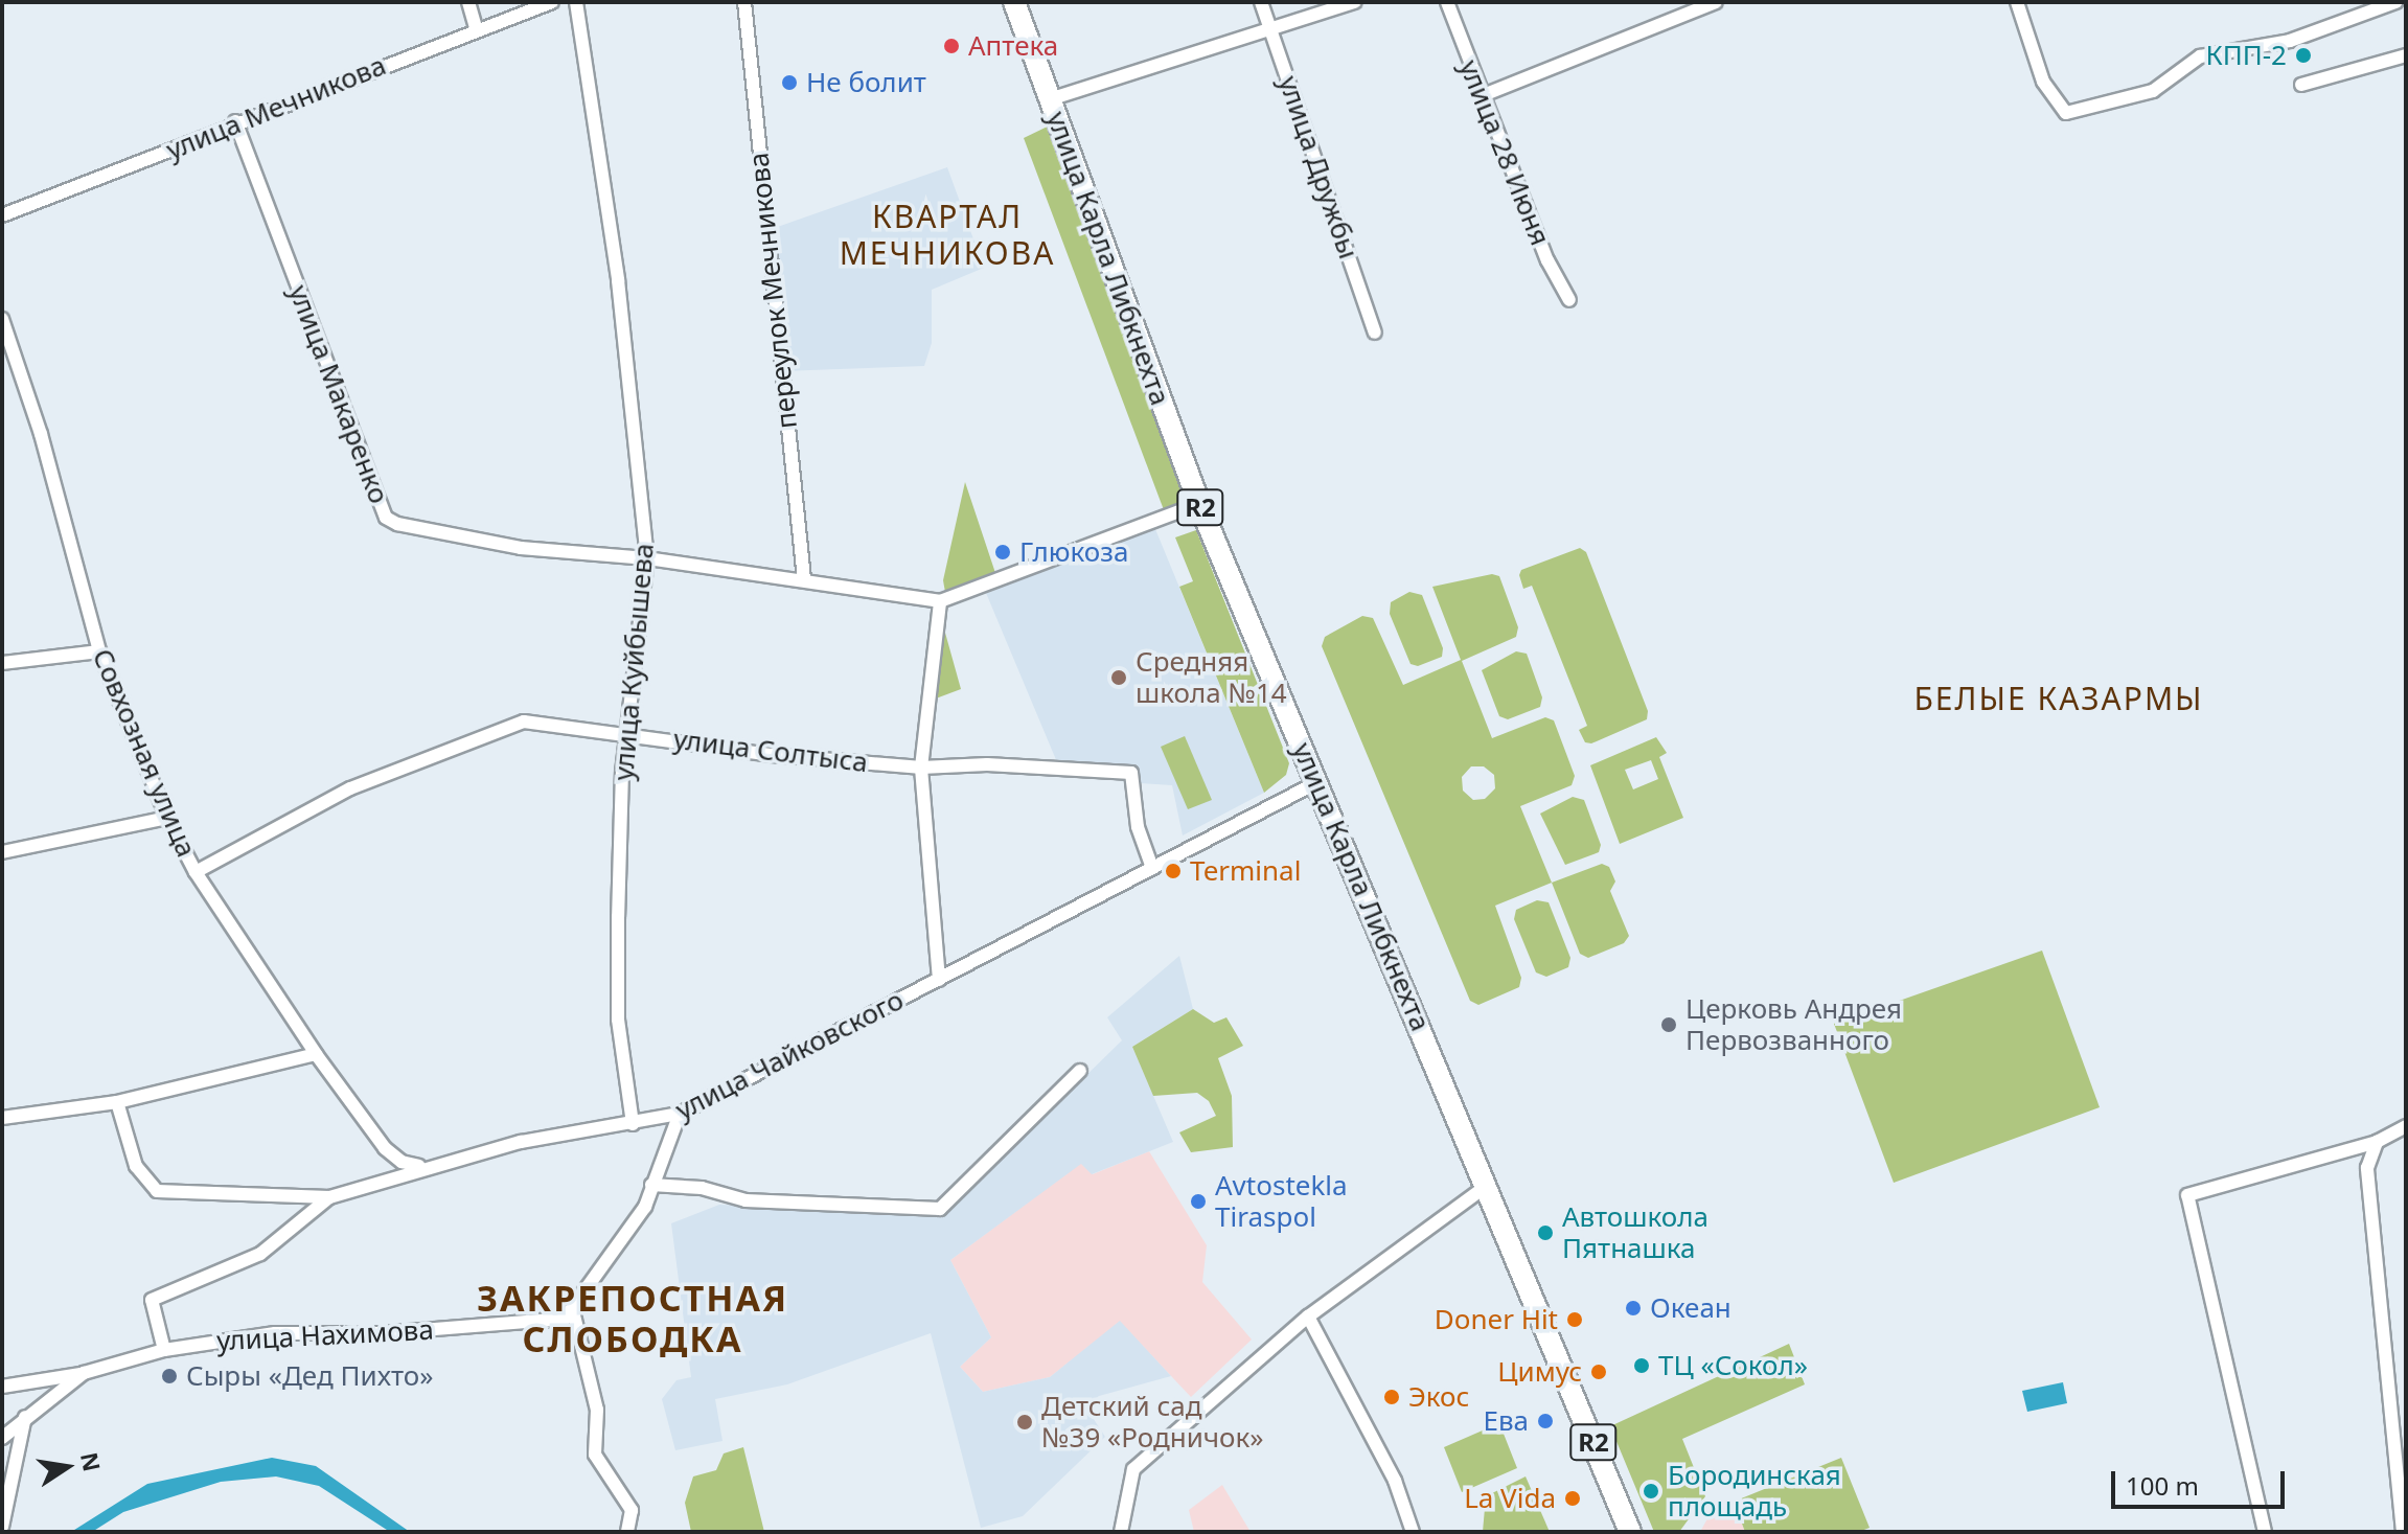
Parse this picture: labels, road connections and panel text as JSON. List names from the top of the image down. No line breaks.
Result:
{"streets":{"main road":["улица Карла Либкнехта","R2"],"street":["улица Мечникова","улица 28 Июня","улица Дружбы","переулок Мечникова","улица Макаренко","улица Куйбышева","улица Солтыса","Совхозная улица","улица Чайковского","улица Нахимова"]},"crossings":[["улица Мечникова","улица Макаренко"],["улица Карла Либкнехта","улица Чайковского"],["переулок Мечникова","улица Макаренко"],["улица Макаренко","улица Куйбышева"],["улица Куйбышева","улица Солтыса"],["улица Куйбышева","улица Чайковского"],["улица Солтыса","Совхозная улица"],["улица Солтыса","улица Чайковского"],["Совхозная улица","улица Чайковского"],["улица Чайковского","улица Нахимова"]],"districts":["КВАРТАЛ МЕЧНИКОВА","БЕЛЫЕ КАЗАРМЫ","ЗАКРЕПОСТНАЯ СЛОБОДКА"],"places":["Аптека","КПП-2","Не болит","Глюкоза","Средняя школа №14","Terminal","Церковь Андрея Первозванного","Avtostekla Tiraspol","Автошкола Пятнашка","Океан","Doner Hit","ТЦ «Сокол»","Цимус","Сыры «Дед Пихто»","Экос","Ева","Детский сад №39 «Родничок»","Бородинская площадь","La Vida"],"scale_bar":"100 m","north":"right"}
